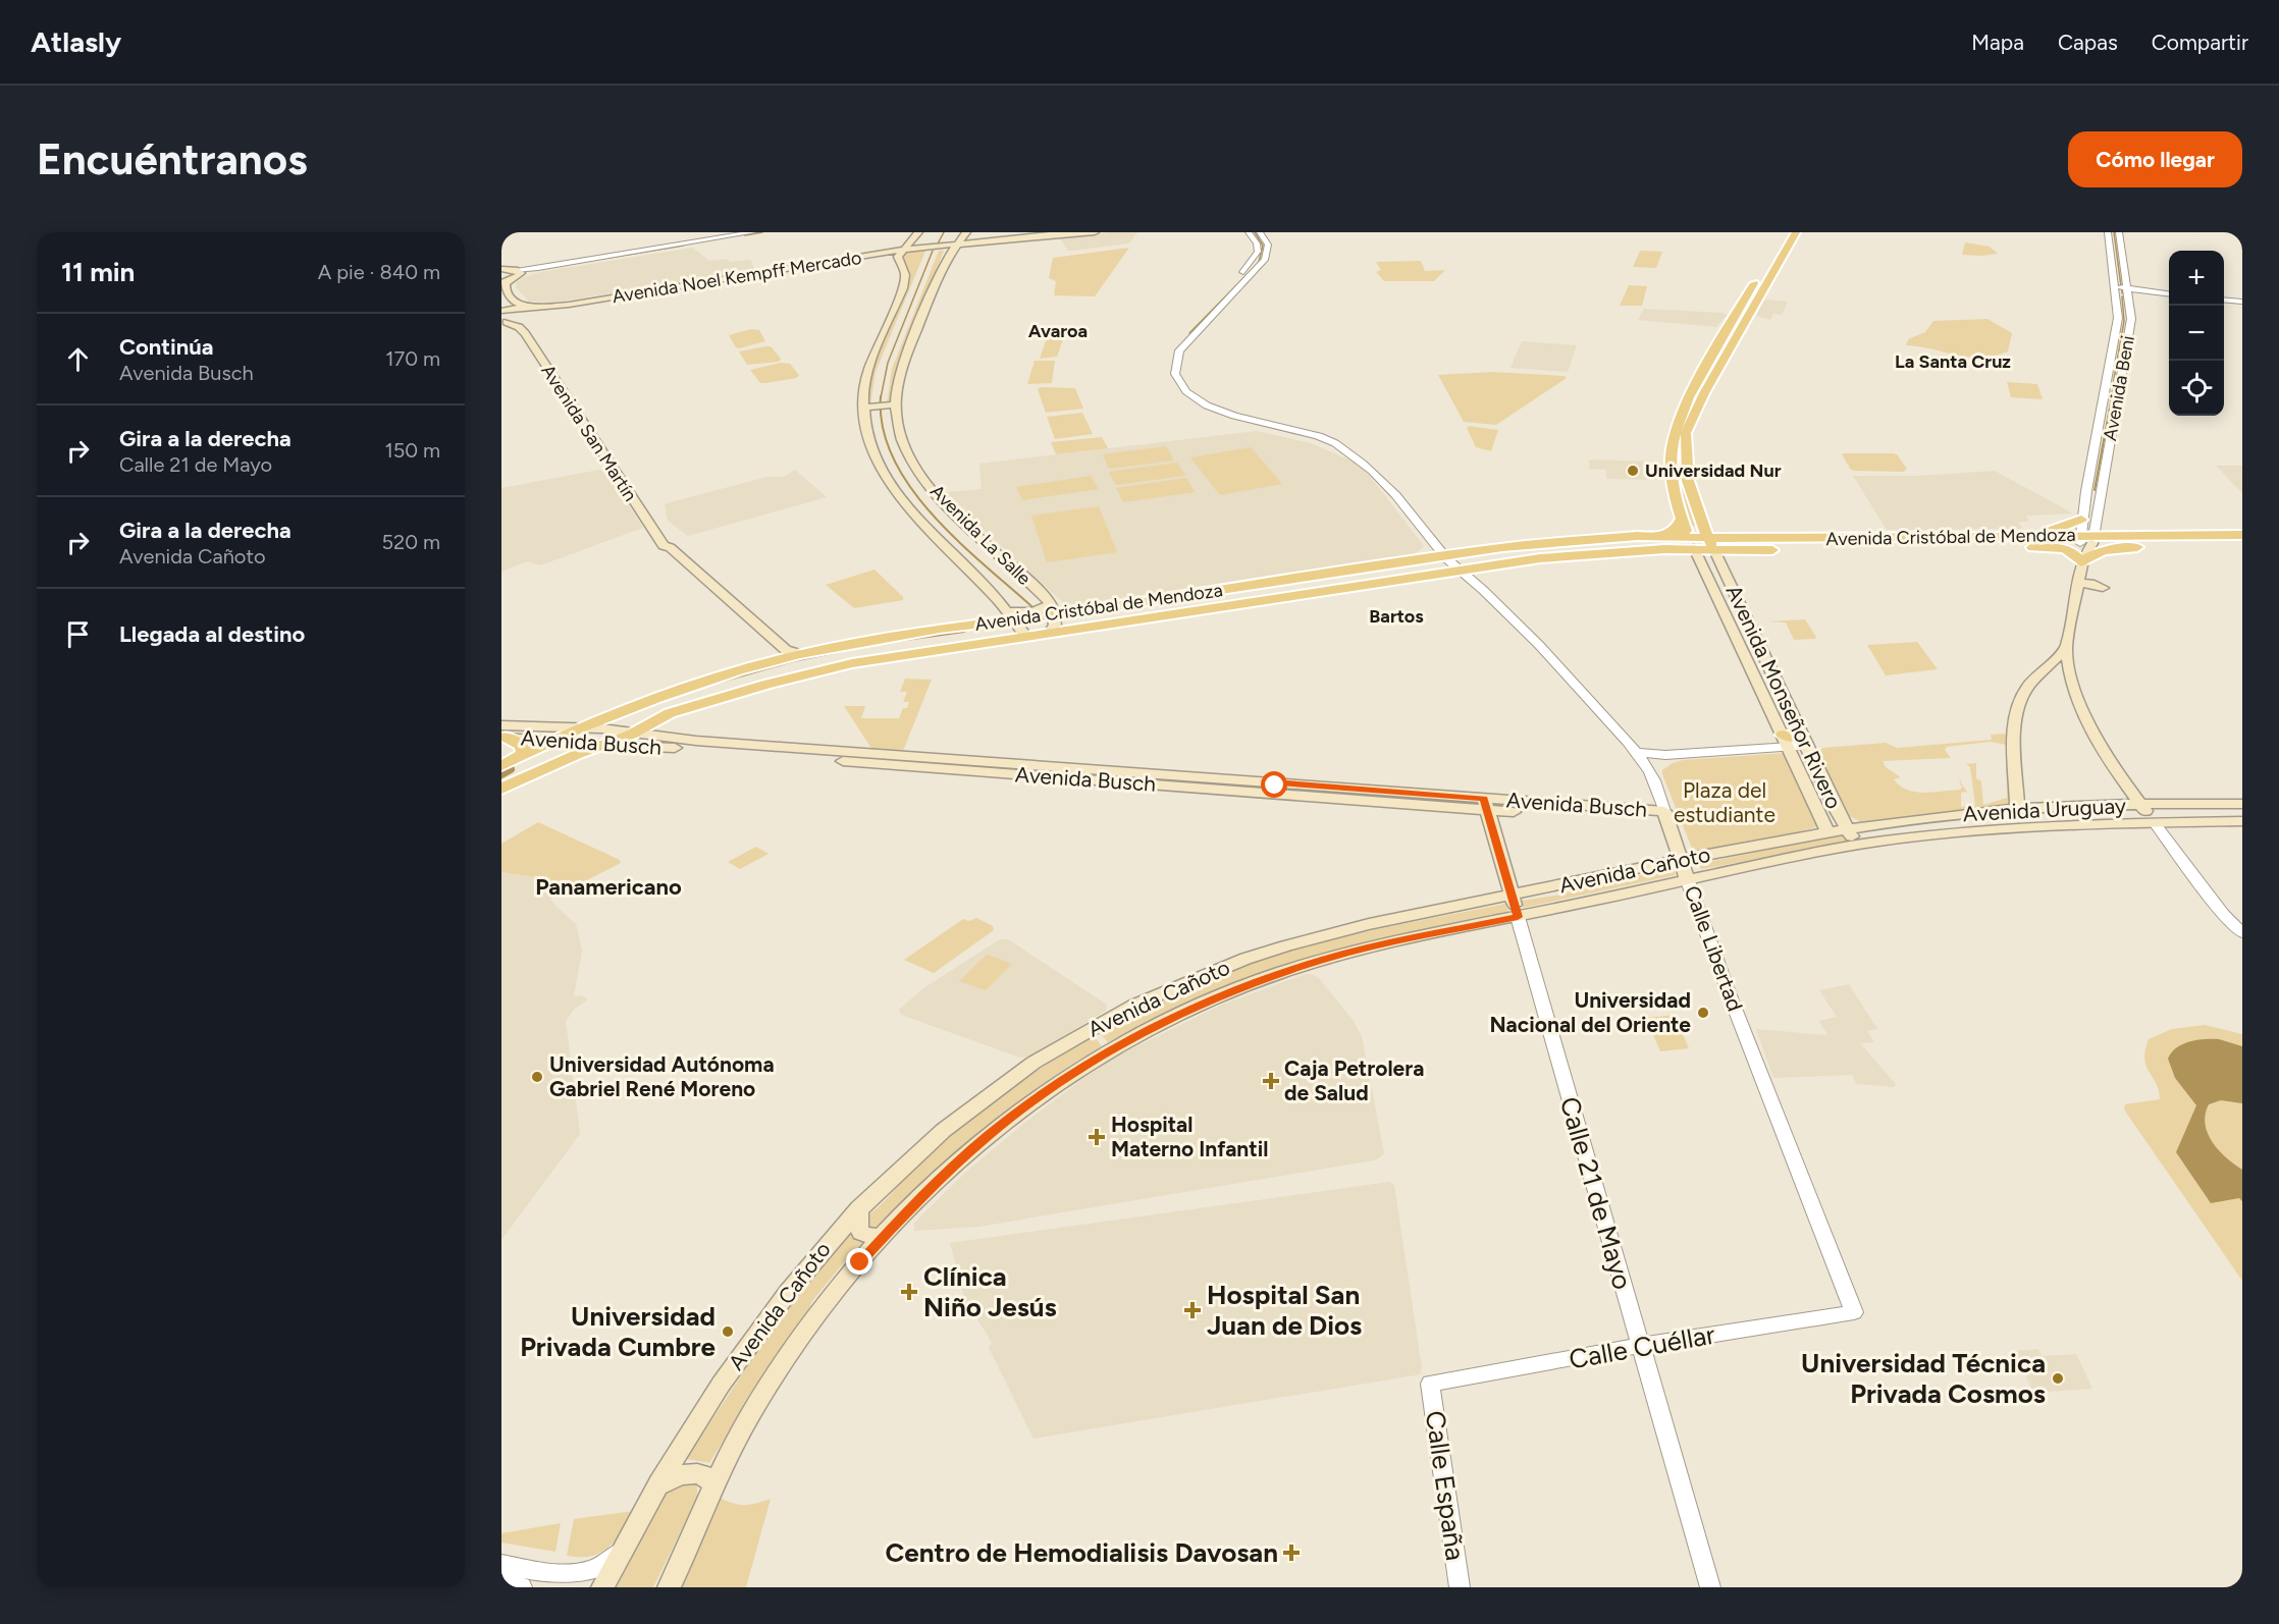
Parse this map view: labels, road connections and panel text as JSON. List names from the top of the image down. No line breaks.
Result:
{"streets":{"main road":["Avenida Noel Kempff Mercado","Avenida San Martín","Avenida La Salle","Avenida Cristóbal de Mendoza","Avenida Monseñor Rivero","Avenida Busch","Avenida Uruguay","Avenida Cañoto","Calle Libertad","Calle 21 de Mayo"],"street":["Avenida Beni","Calle Cuéllar","Calle España"]},"crossings":[["Avenida Noel Kempff Mercado","Avenida San Martín"],["Avenida Noel Kempff Mercado","Avenida La Salle"],["Avenida Beni","Avenida Cristóbal de Mendoza"],["Avenida San Martín","Avenida Cristóbal de Mendoza"],["Avenida La Salle","Avenida Cristóbal de Mendoza"],["Avenida Cristóbal de Mendoza","Avenida Monseñor Rivero"],["Avenida Cristóbal de Mendoza","Avenida Busch"],["Avenida Cristóbal de Mendoza","Calle Libertad"],["Avenida Monseñor Rivero","Avenida Uruguay"],["Avenida Monseñor Rivero","Avenida Cañoto"],["Avenida Busch","Calle Libertad"],["Avenida Busch","Calle 21 de Mayo"],["Avenida Uruguay","Avenida Cañoto"],["Avenida Cañoto","Calle Libertad"],["Avenida Cañoto","Calle 21 de Mayo"],["Calle Libertad","Calle Cuéllar"],["Calle 21 de Mayo","Calle Cuéllar"],["Calle Cuéllar","Calle España"]],"districts":["Avaroa","La Santa Cruz","Bartos","Panamericano"],"parks":["Plaza del estudiante"],"places":{"other":["Universidad Nur","Universidad Nacional del Oriente","Universidad Autónoma Gabriel René Moreno","Universidad Privada Cumbre","Universidad Técnica Privada Cosmos"],"health":["Caja Petrolera de Salud","Hospital Materno Infantil","Clínica Niño Jesús","Hospital San Juan de Dios","Centro de Hemodialisis Davosan"]},"page":{"header":"Atlasly","nav":["Mapa","Capas","Compartir"],"buttons":"Cómo llegar","title":"Encuéntranos","heading":["11 min","A pie · 840 m"],"map_buttons":["+","−"],"list":[["Continúa","Avenida Busch","170 m"],["Gira a la derecha","Calle 21 de Mayo","150 m"],["Gira a la derecha","Avenida Cañoto","520 m"],"Llegada al destino"]}}
